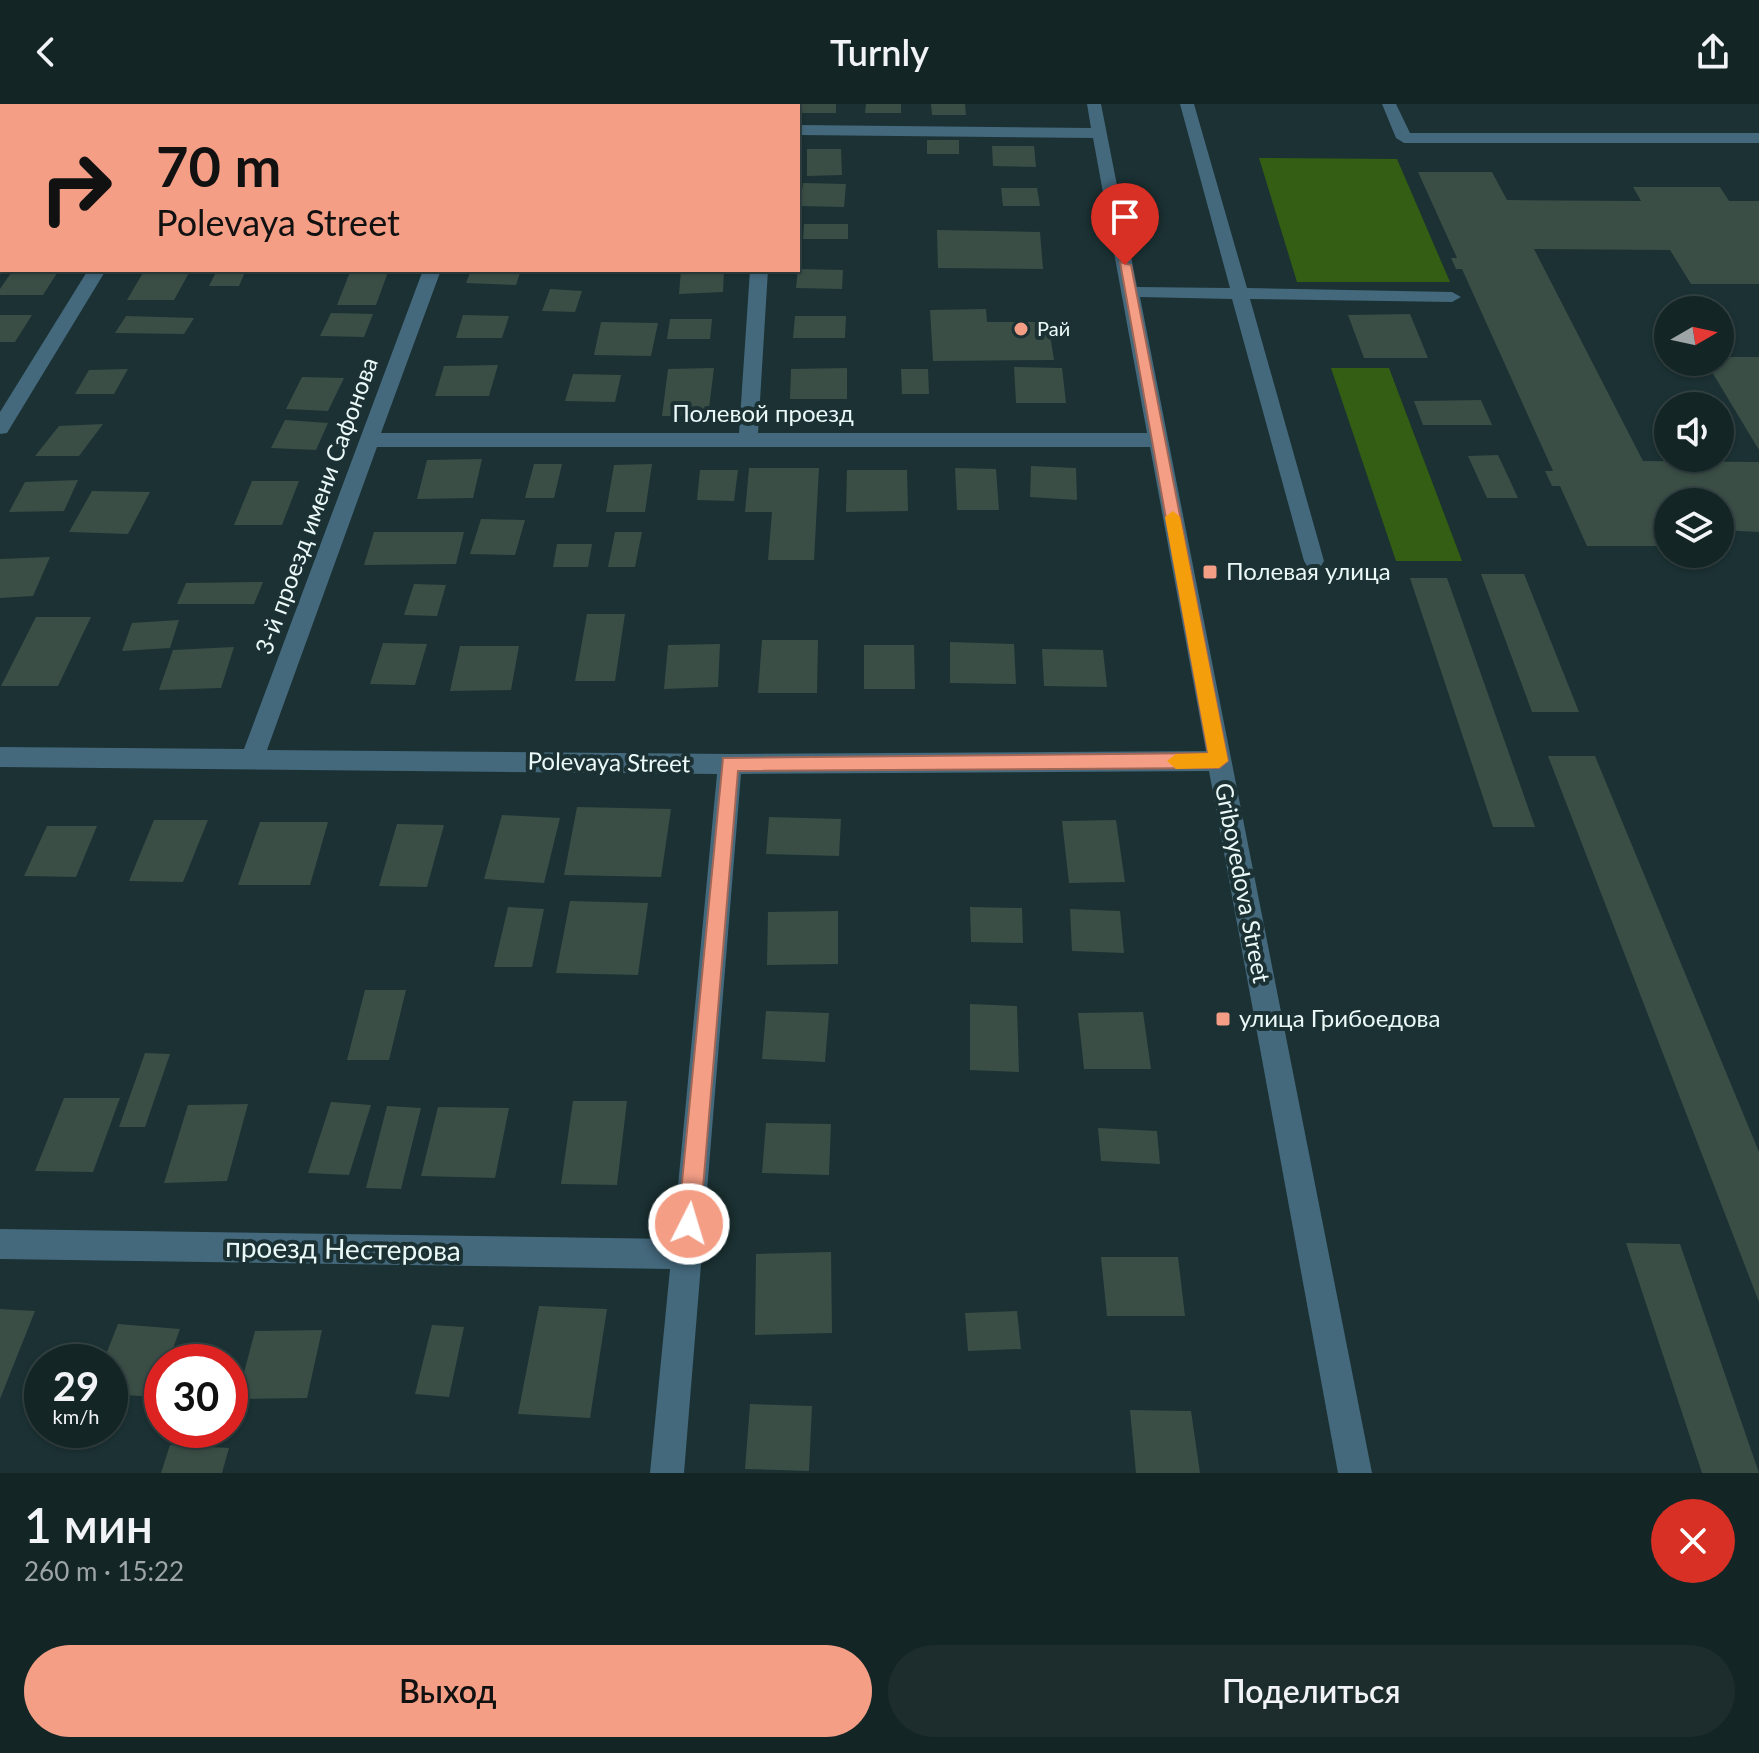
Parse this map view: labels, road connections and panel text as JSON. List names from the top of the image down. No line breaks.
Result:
{"streets":{"street":["Полевой проезд","3-й проезд имени Сафонова","Polevaya Street","Griboyedova Street","проезд Нестерова"]},"crossings":[["Полевой проезд","3-й проезд имени Сафонова"],["Полевой проезд","Griboyedova Street"],["3-й проезд имени Сафонова","Polevaya Street"],["Polevaya Street","Griboyedova Street"]],"places":{"other":["Рай"],"transit":["Полевая улица","улица Грибоедова"]},"north":"right","page":{"header":"Turnly","turn":["70 m","Polevaya Street"],"speed":"29 km/h","limit":"30","heading":["1 мин","260 m · 15:22"],"buttons":["Выход","Поделиться"]}}
